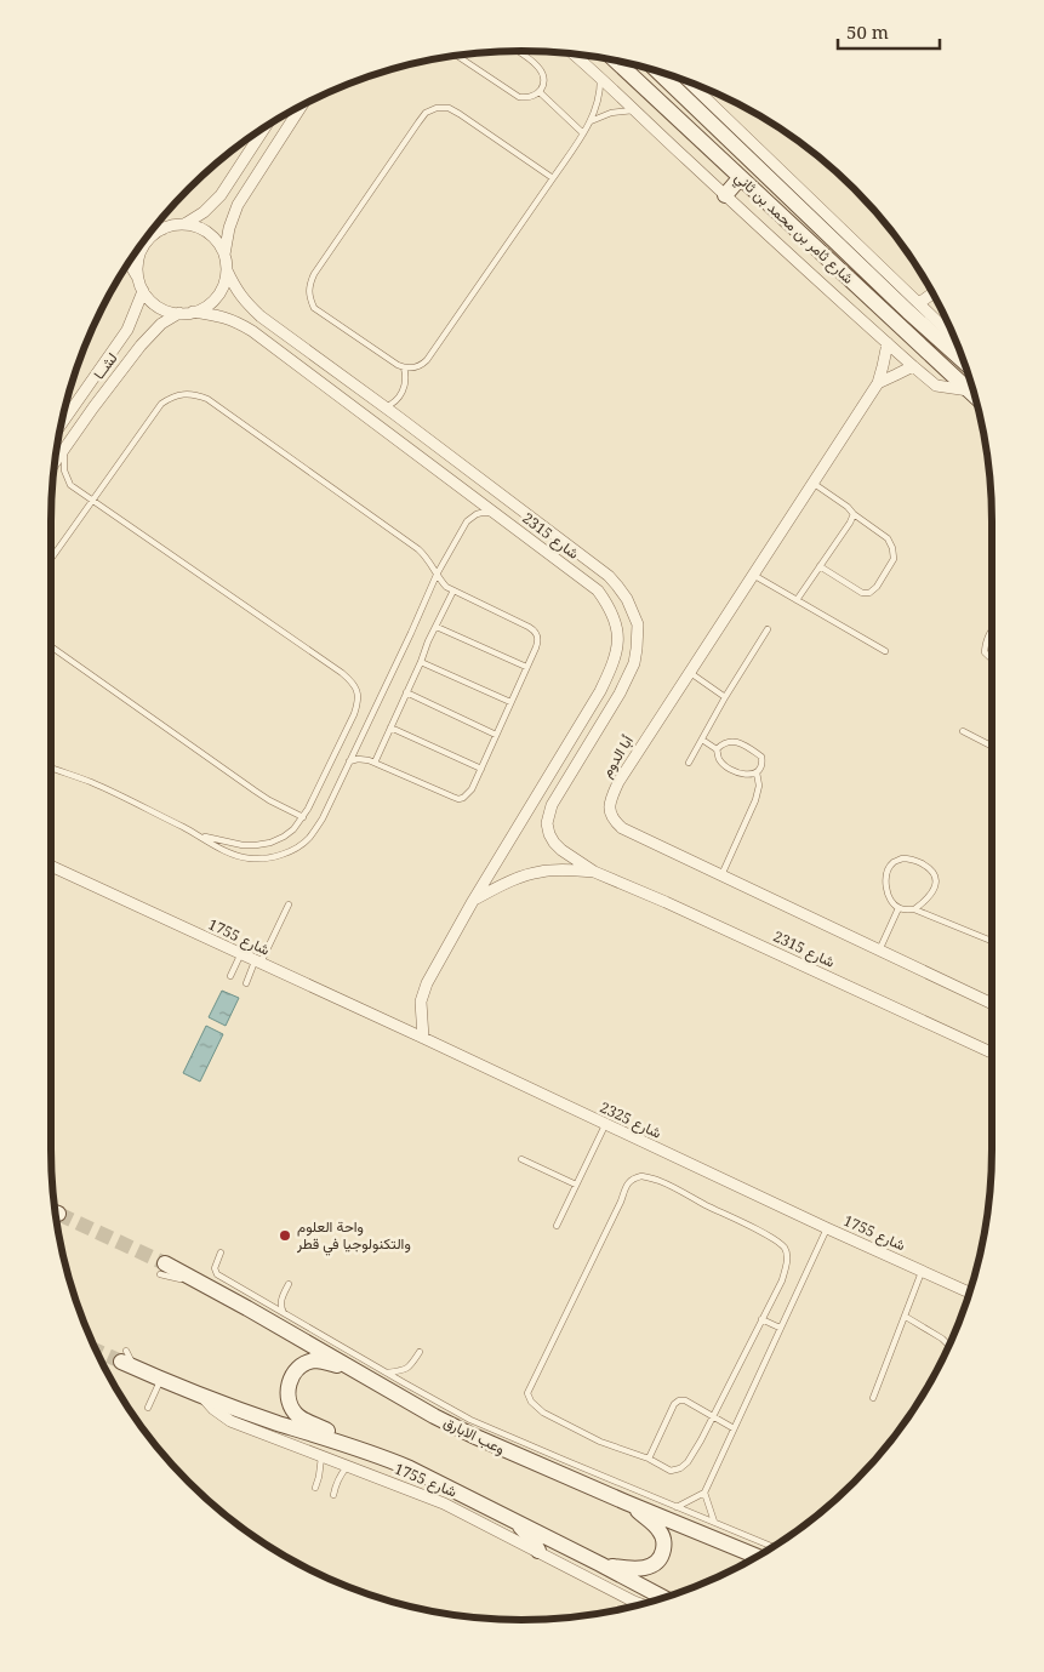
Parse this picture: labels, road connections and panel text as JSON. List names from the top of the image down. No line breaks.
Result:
{"streets":{"street":["شارع ثامر بن محمد بن ثاني","لشــا","شارع 2315","أبا الدوم","شارع 1755","شارع 2325","وعب الابارق"]},"crossings":[["لشــا","شارع 2315"],["شارع 2315","شارع 1755"],["شارع 2315","شارع 2325"],["شارع 1755","شارع 2325"]],"places":["واحة العلوم والتكنولوجيا في قطر"],"scale_bar":"50 m"}
